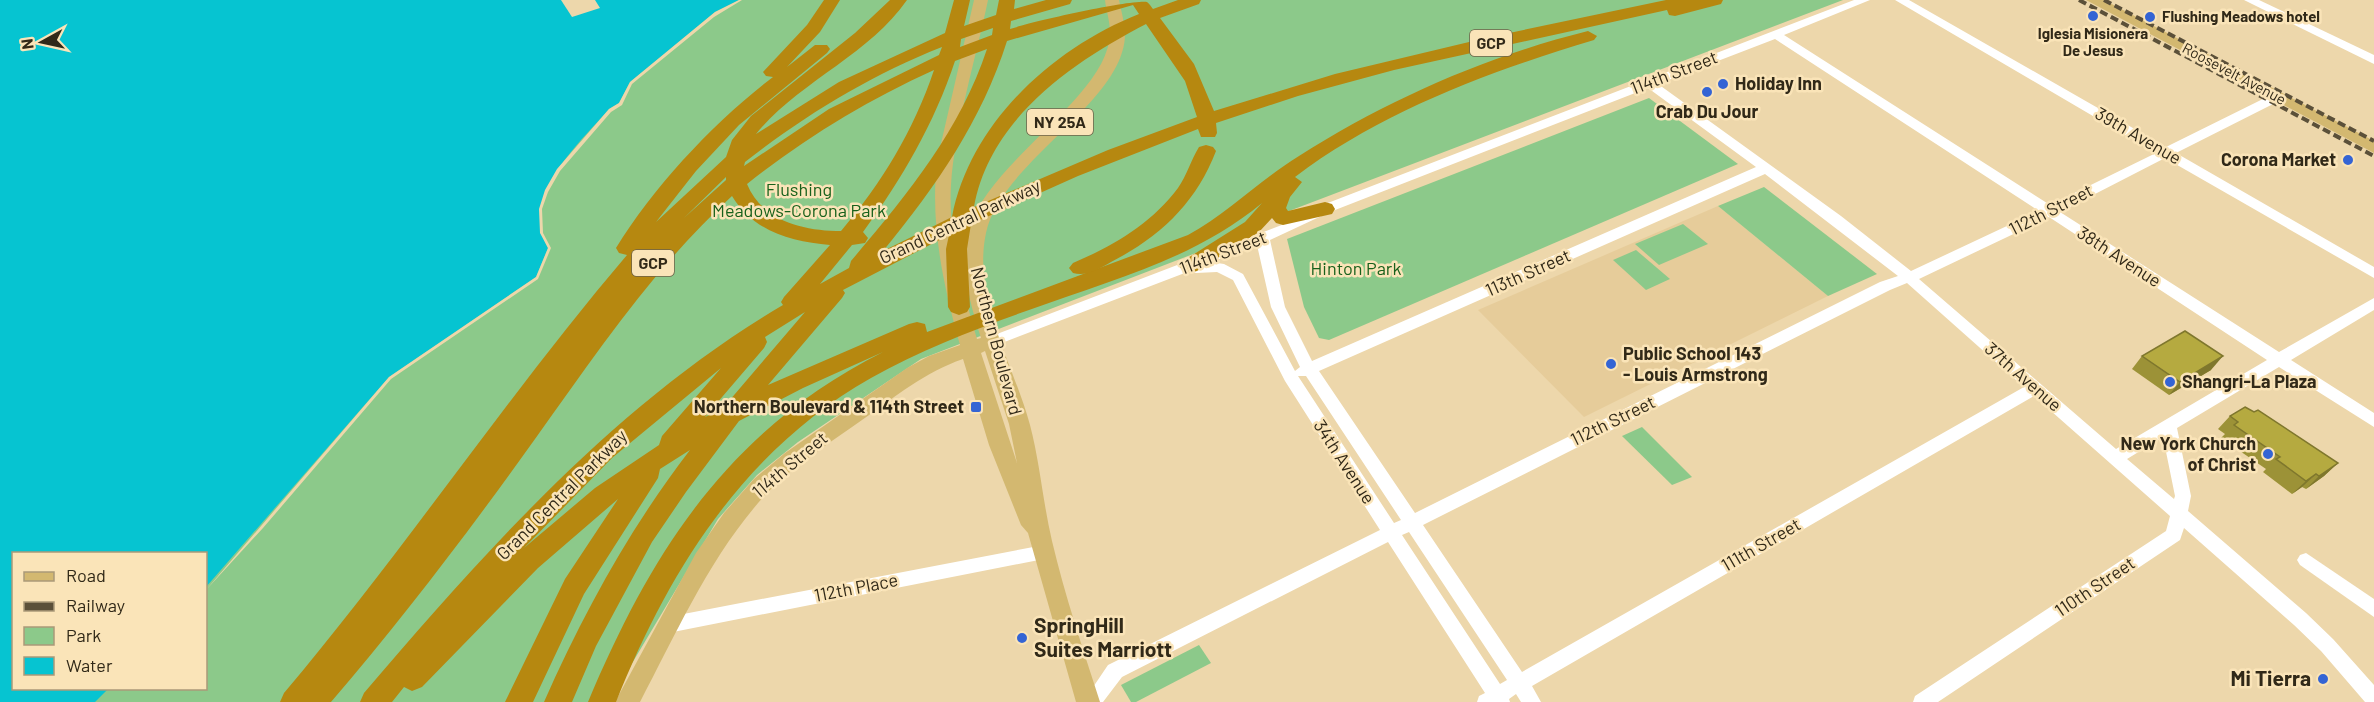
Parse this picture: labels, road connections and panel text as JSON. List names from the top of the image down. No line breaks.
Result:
{"streets":{"highway":["GCP","Grand Central Parkway"],"main road":["114th Street","Roosevelt Avenue","NY 25A","Northern Boulevard"],"street":["39th Avenue","112th Street","38th Avenue","113th Street","37th Avenue","34th Avenue","111th Street","110th Street","112th Place"]},"crossings":[["114th Street","38th Avenue"],["114th Street","Northern Boulevard"],["114th Street","37th Avenue"],["114th Street","34th Avenue"],["114th Street","112th Place"],["Roosevelt Avenue","112th Street"],["39th Avenue","112th Street"],["112th Street","38th Avenue"],["112th Street","Northern Boulevard"],["112th Street","37th Avenue"],["112th Street","34th Avenue"],["113th Street","37th Avenue"],["113th Street","34th Avenue"],["Northern Boulevard","112th Place"],["37th Avenue","111th Street"],["37th Avenue","110th Street"],["34th Avenue","111th Street"]],"parks":["Flushing Meadows-Corona Park","Hinton Park"],"places":{"other":["Iglesia Misionera De Jesus","Flushing Meadows hotel","Holiday Inn","Crab Du Jour","Corona Market","Public School 143 - Louis Armstrong","Shangri-La Plaza","New York Church of Christ","SpringHill Suites Marriott","Mi Tierra"],"transit":["Northern Boulevard & 114th Street"]},"legend":["Road","Railway","Park","Water"],"north":"left"}
